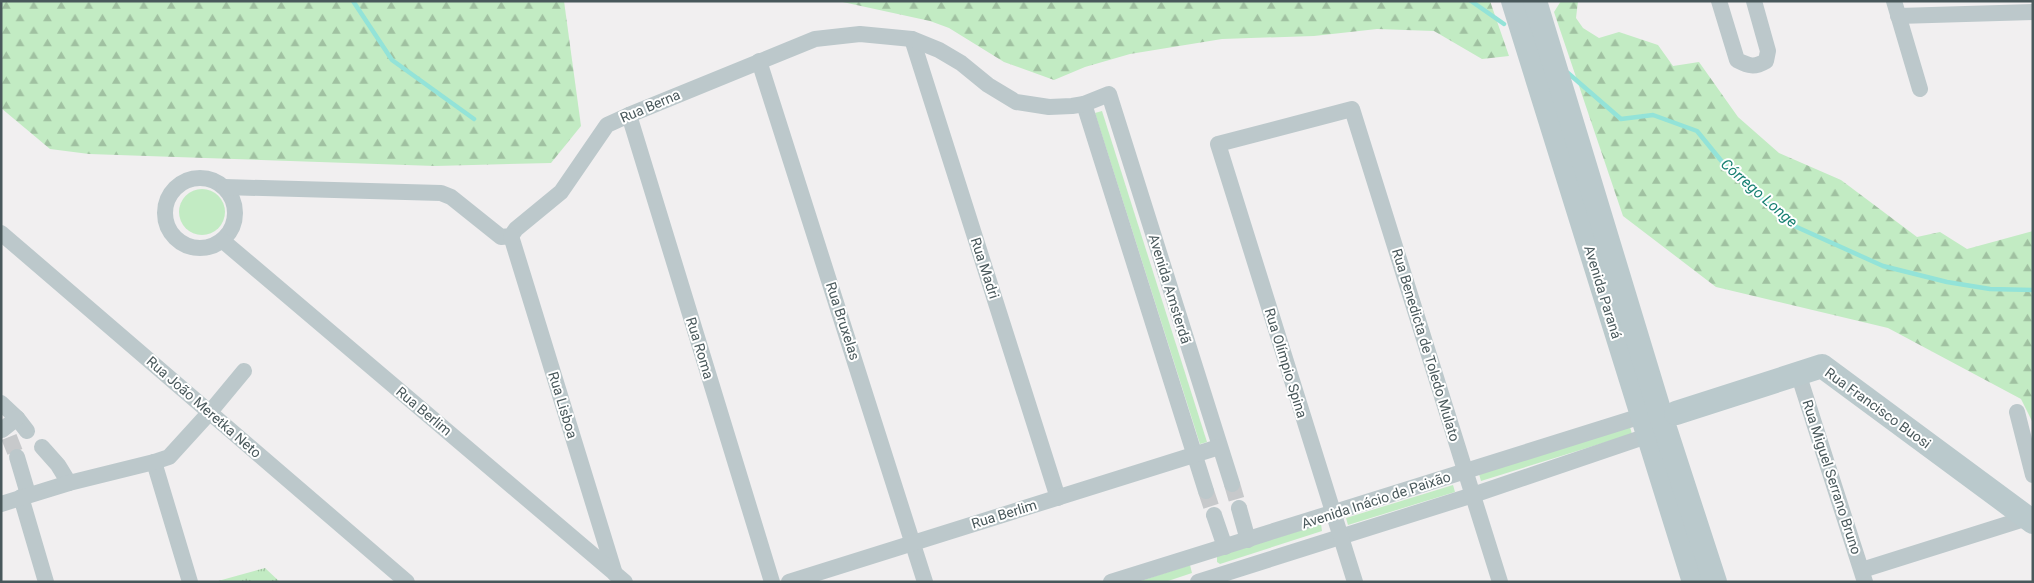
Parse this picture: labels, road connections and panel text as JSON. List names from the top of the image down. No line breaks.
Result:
{"streets":{"main road":["Avenida Paraná","Rua Francisco Buosi"],"street":["Rua Berna","Rua Madri","Avenida Amsterdã","Rua Bruxelas","Rua Benedicta de Toledo Mulato","Rua Roma","Rua Olímpio Spina","Rua Lisboa","Rua João Meretka Neto","Rua Berlim","Rua Miguel Serrano Bruno","Avenida Inácio de Paixão"]},"crossings":[["Rua Berna","Rua Madri"],["Rua Berna","Avenida Amsterdã"],["Rua Berna","Rua Bruxelas"],["Rua Berna","Rua Roma"],["Rua Berna","Rua Lisboa"],["Rua Madri","Rua Berlim"],["Avenida Amsterdã","Rua Berlim"],["Avenida Paraná","Rua Francisco Buosi"],["Avenida Paraná","Avenida Inácio de Paixão"],["Rua Bruxelas","Rua Berlim"],["Rua Benedicta de Toledo Mulato","Rua Olímpio Spina"],["Rua Benedicta de Toledo Mulato","Avenida Inácio de Paixão"],["Rua Olímpio Spina","Avenida Inácio de Paixão"],["Rua Lisboa","Rua Berlim"],["Rua Francisco Buosi","Rua Miguel Serrano Bruno"],["Rua Francisco Buosi","Avenida Inácio de Paixão"]],"water":["Córrego Longe"]}
